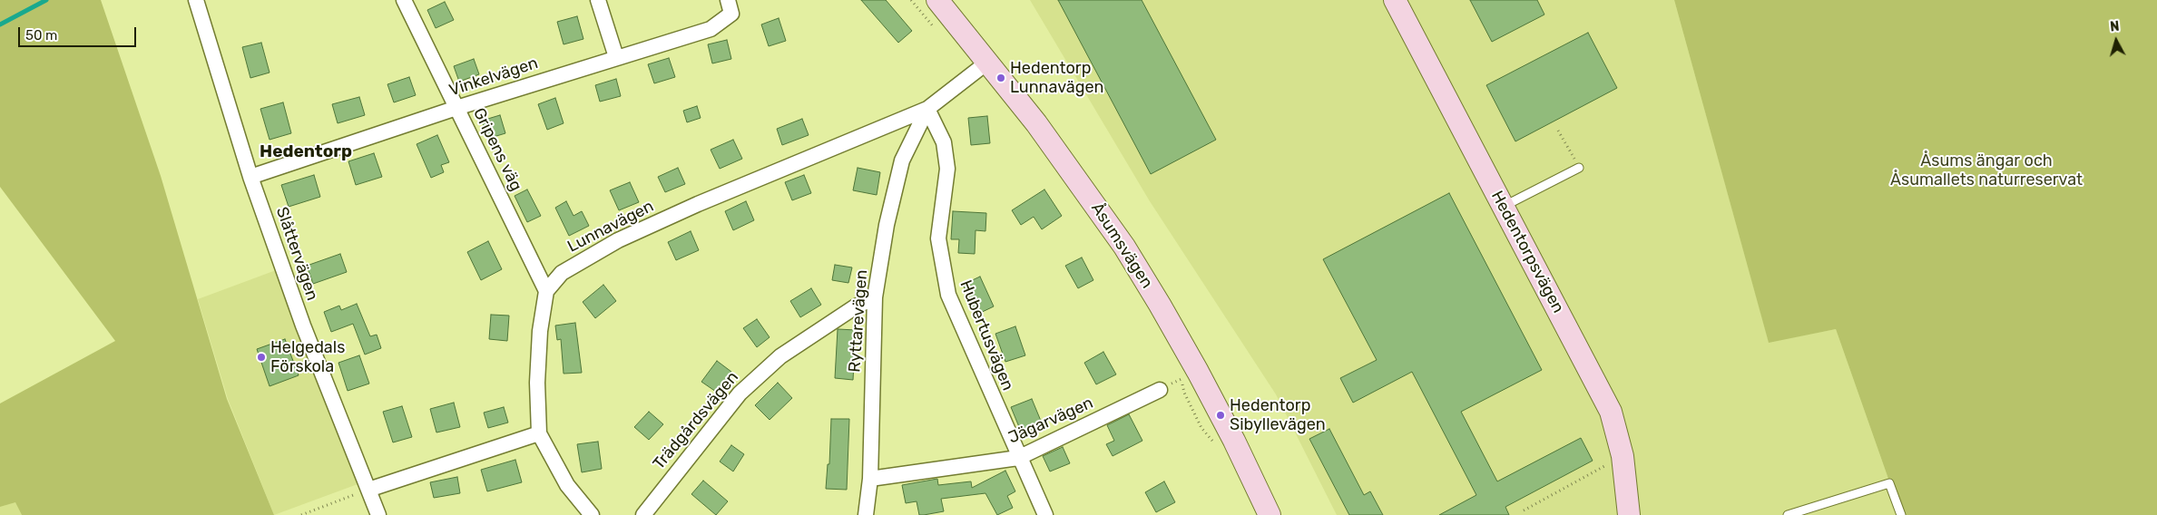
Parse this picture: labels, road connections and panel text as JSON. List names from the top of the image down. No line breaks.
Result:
{"streets":{"street":["Vinkelvägen","Gripens väg","Lunnavägen","Åsumsvägen","Hedentorpsvägen","Slåttervägen","Ryttarevägen","Hubertusvägen","Trädgårdsvägen","Jägarvägen"]},"crossings":[["Vinkelvägen","Gripens väg"],["Vinkelvägen","Slåttervägen"],["Gripens väg","Lunnavägen"],["Lunnavägen","Åsumsvägen"],["Lunnavägen","Ryttarevägen"],["Lunnavägen","Hubertusvägen"],["Ryttarevägen","Hubertusvägen"],["Ryttarevägen","Trädgårdsvägen"],["Ryttarevägen","Jägarvägen"],["Hubertusvägen","Jägarvägen"]],"districts":["Hedentorp"],"parks":["Åsums ängar och Åsumallets naturreservat"],"places":["Hedentorp Lunnavägen","Helgedals Förskola","Hedentorp Sibyllevägen"],"scale_bar":"50 m","north":"top"}
